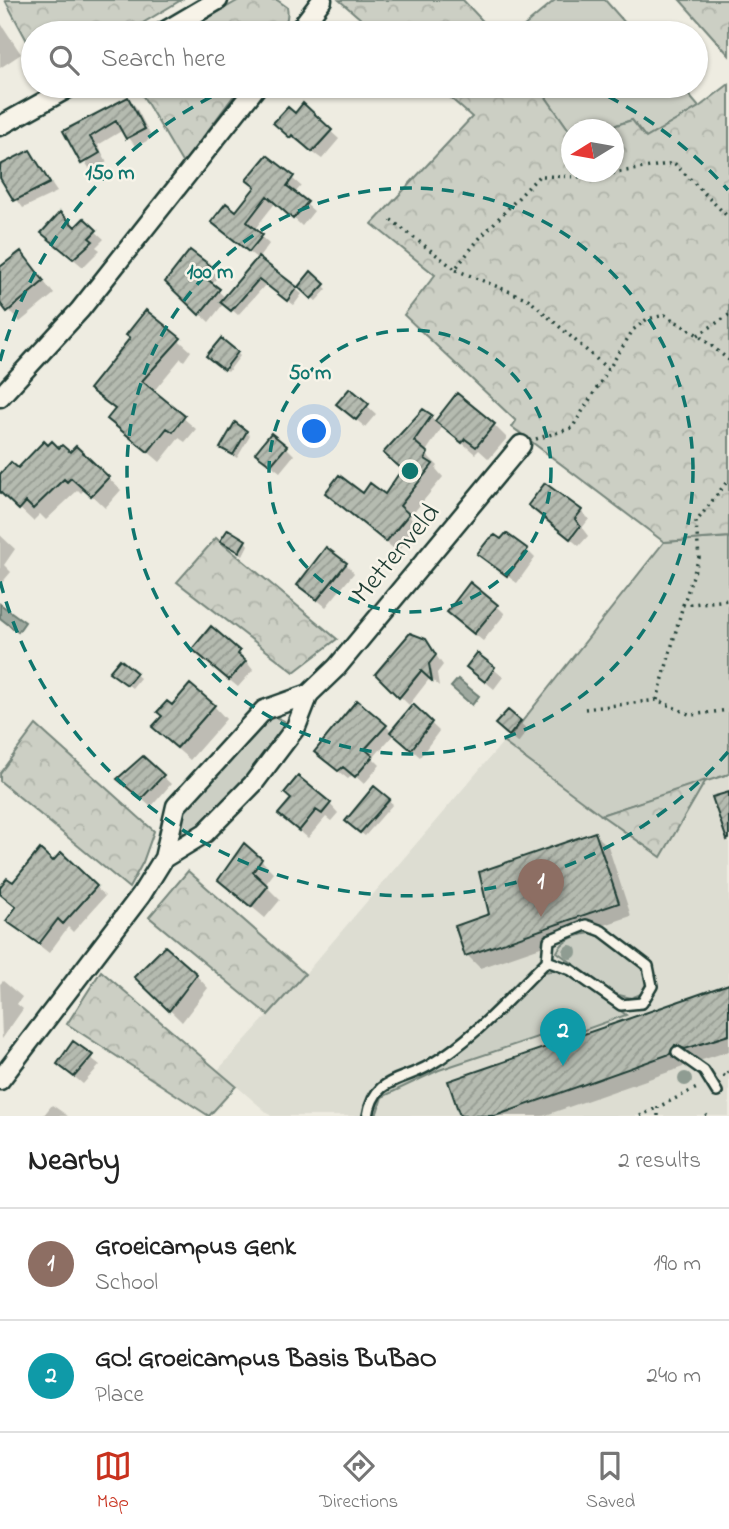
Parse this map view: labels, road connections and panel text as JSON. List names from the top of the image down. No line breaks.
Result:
{"streets":{"street":["Mettenveld"]},"north":"left","page":{"search":"Search here","pins":["1","2"],"heading":["Nearby","2 results"],"list":[{"mark":"1","name":"Groeicampus Genk","note":"School","value":"190 m"},{"mark":"2","name":"GO! Groeicampus Basis BuBaO","note":"Place","value":"240 m"}],"nav":["Map","Directions","Saved"]},"rings":["150 m","100 m","50 m"]}
